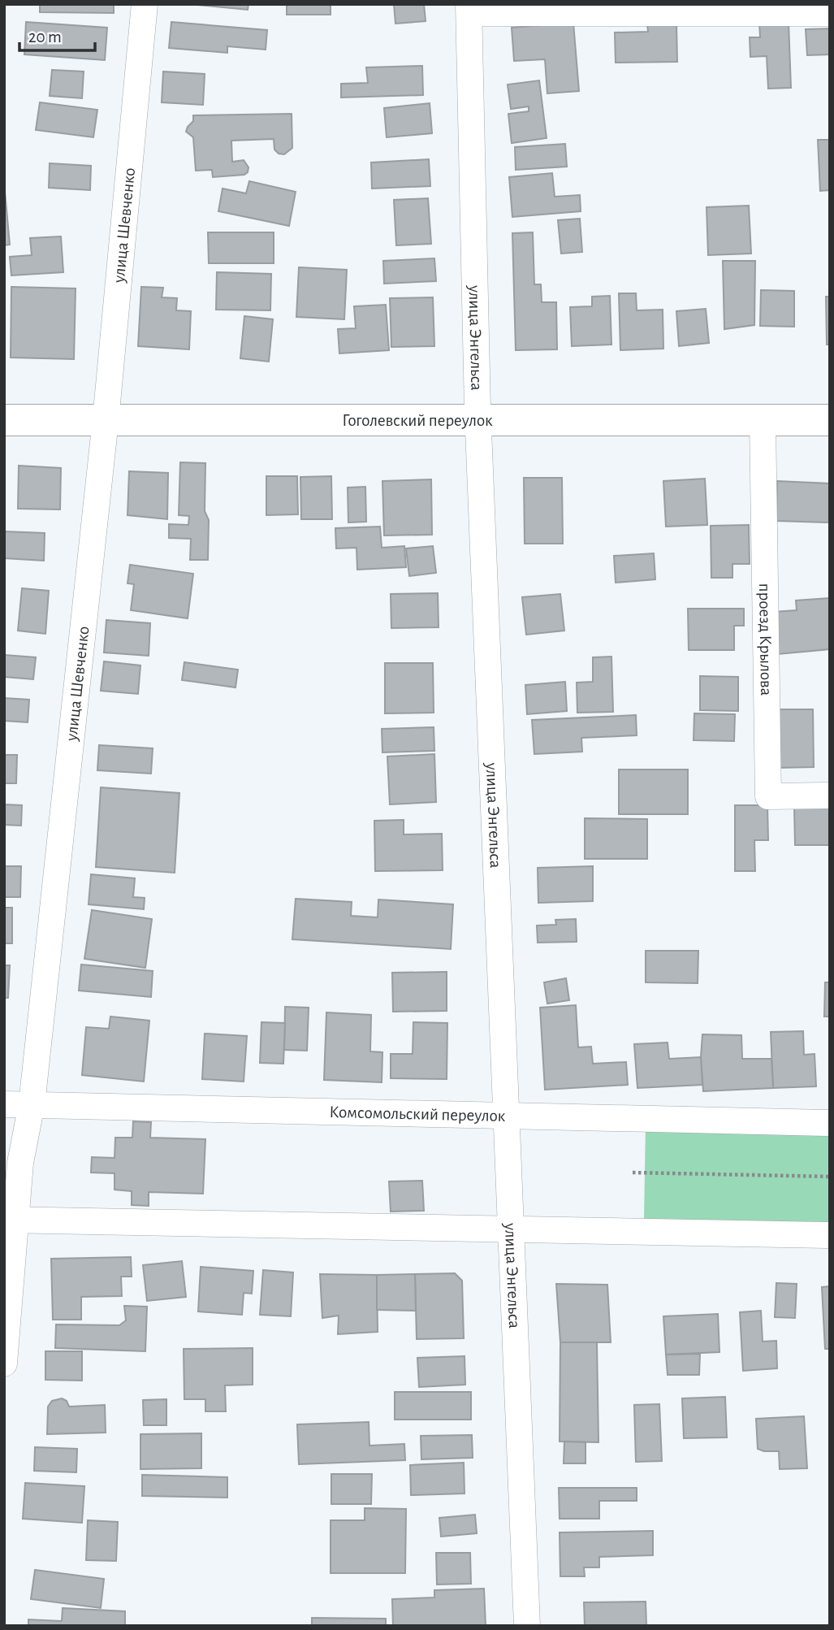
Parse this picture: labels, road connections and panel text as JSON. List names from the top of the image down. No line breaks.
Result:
{"streets":{"main road":["Гоголевский переулок"],"street":["улица Шевченко","улица Энгельса","проезд Крылова","Комсомольский переулок"]},"crossings":[["улица Шевченко","Гоголевский переулок"],["улица Шевченко","Комсомольский переулок"],["улица Энгельса","Гоголевский переулок"],["улица Энгельса","Комсомольский переулок"],["Гоголевский переулок","проезд Крылова"]],"scale_bar":"20 m"}
